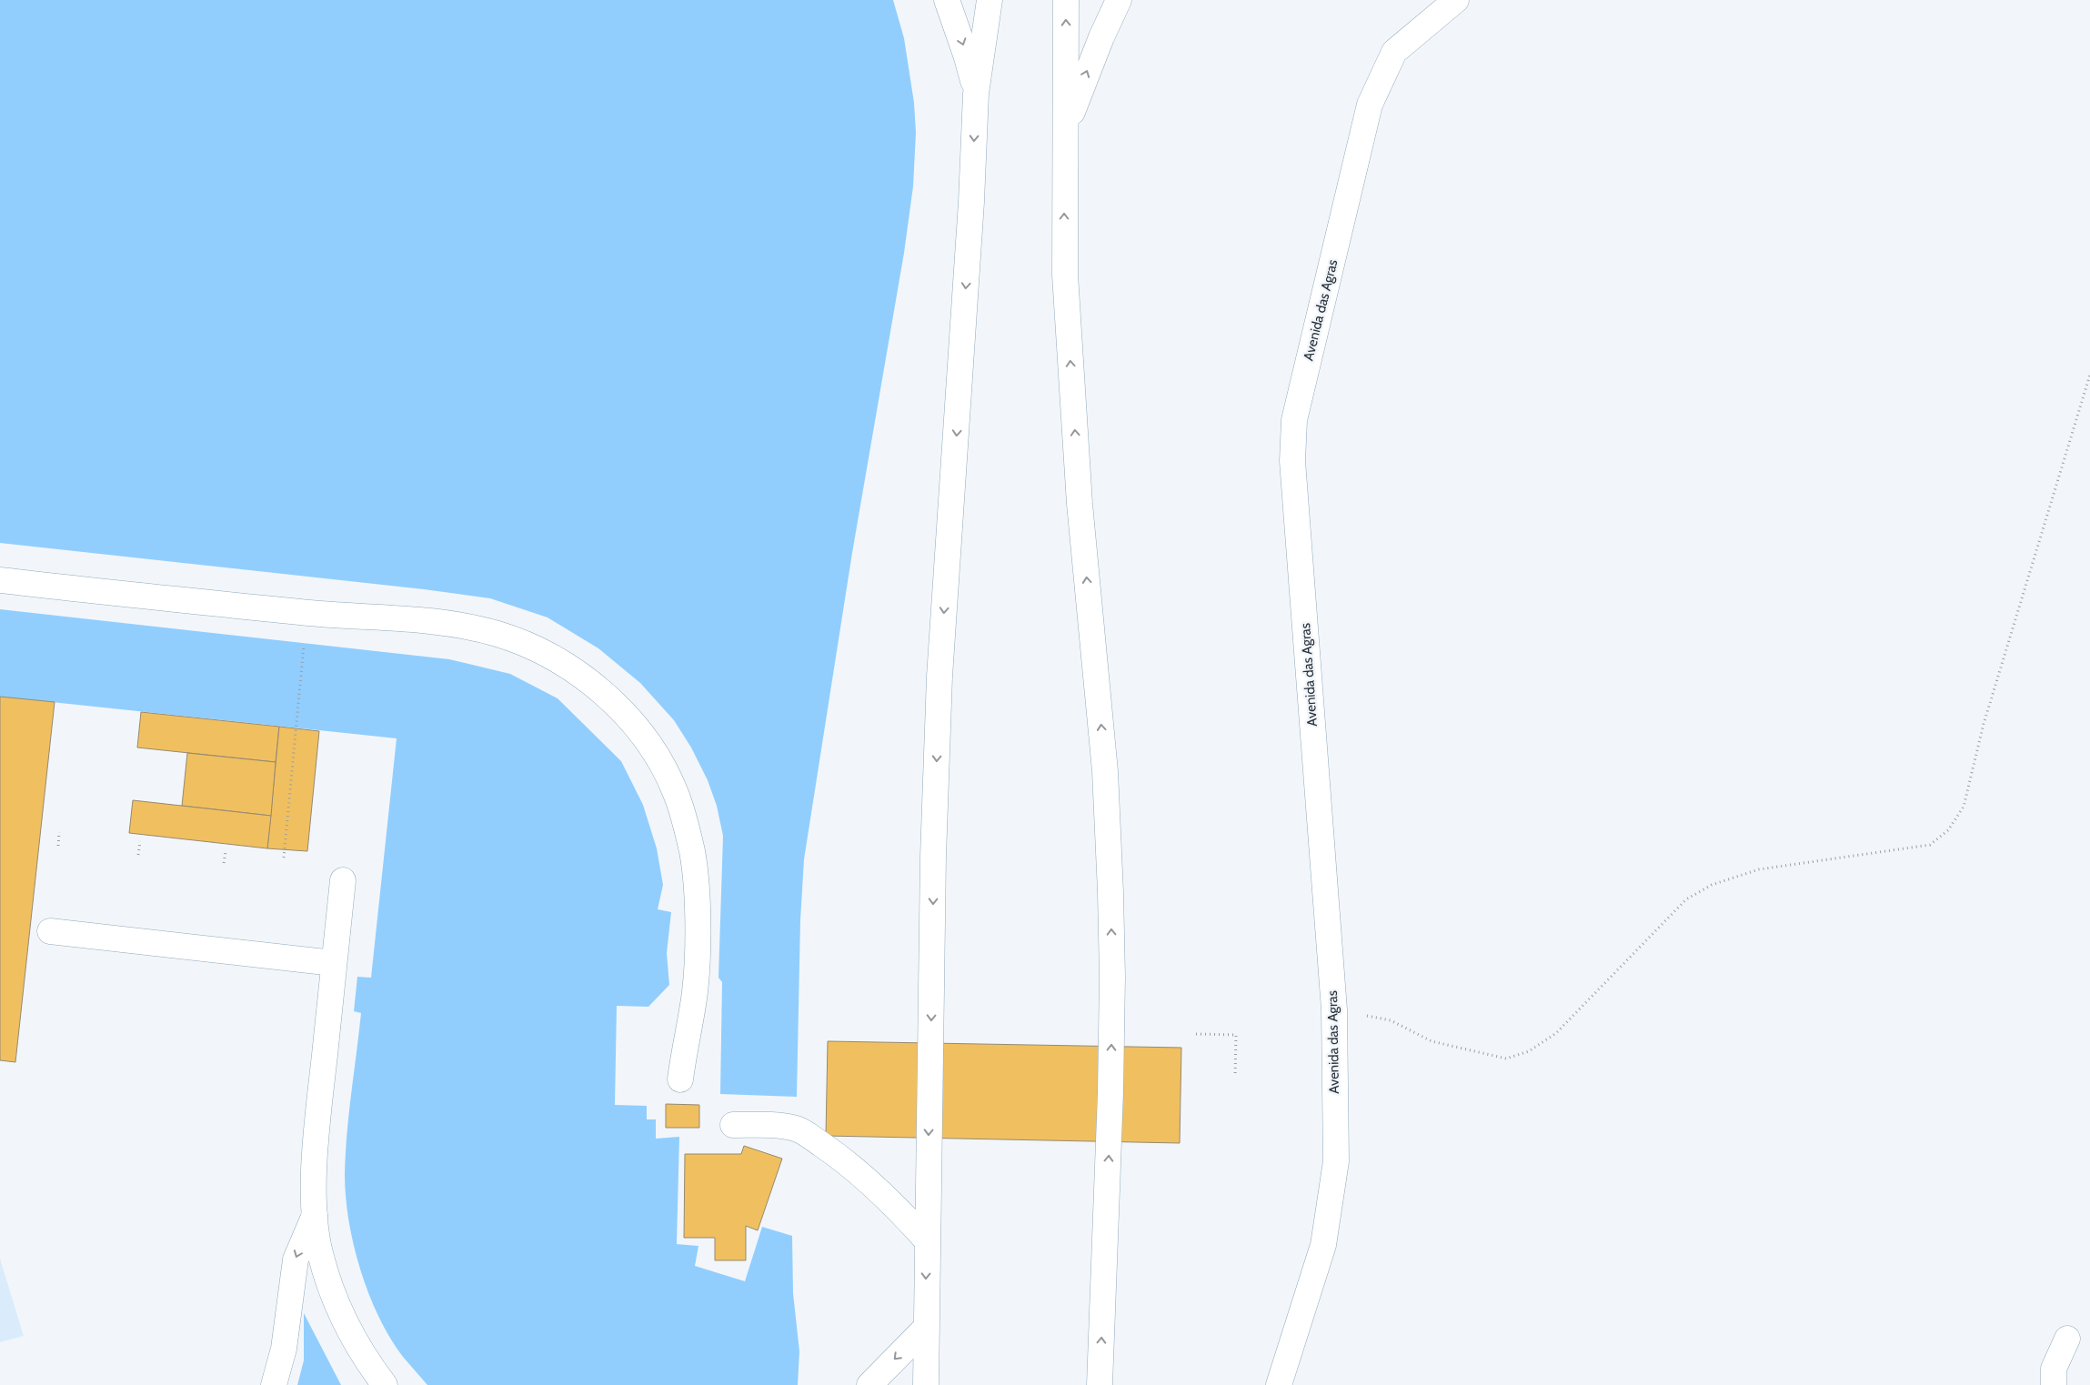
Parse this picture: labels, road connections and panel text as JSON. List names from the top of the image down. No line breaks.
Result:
{"streets":{"main road":["Avenida das Agras"]}}
